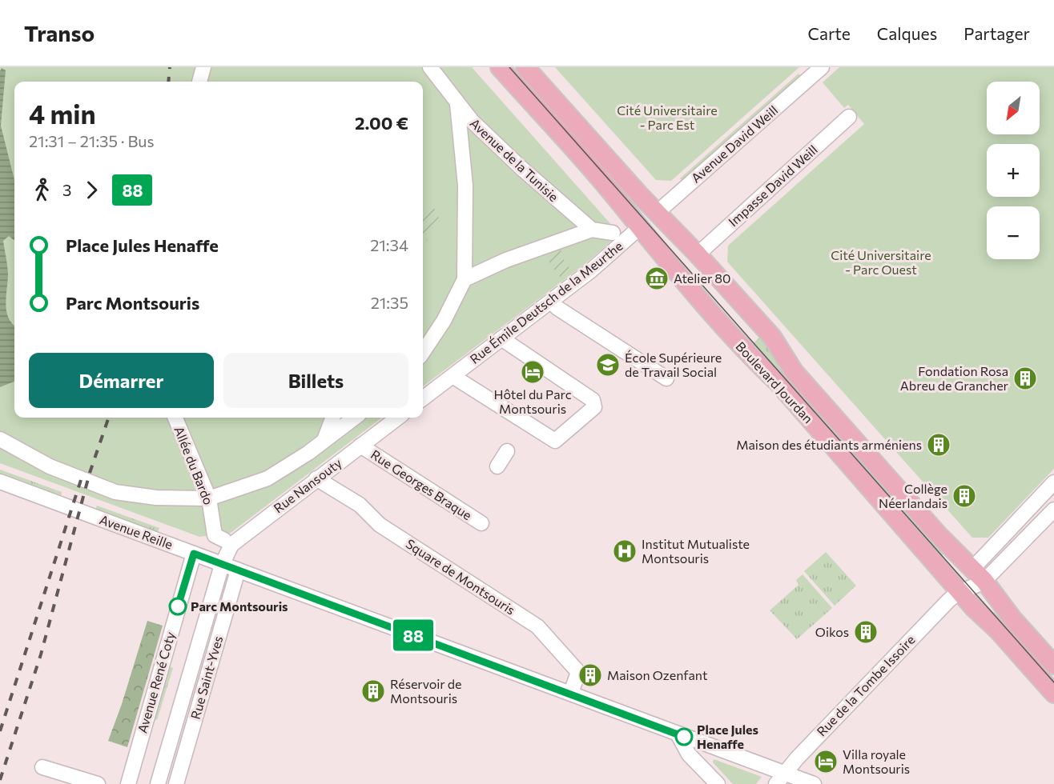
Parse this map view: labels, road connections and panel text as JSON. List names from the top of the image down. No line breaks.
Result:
{"streets":{"main road":["Boulevard Jourdan"],"street":["Avenue David Weill","Avenue de la Tunisie","Impasse David Weill","Rue Émile Deutsch de la Meurthe","Allée du Bardo","Rue Georges Braque","Rue Nansouty","Avenue Reille","Square de Montsouris","Rue Saint-Yves","Avenue René Coty","Rue de la Tombe Issoire"]},"crossings":[["Avenue David Weill","Boulevard Jourdan"],["Impasse David Weill","Boulevard Jourdan"],["Rue Émile Deutsch de la Meurthe","Boulevard Jourdan"],["Boulevard Jourdan","Rue de la Tombe Issoire"],["Rue Georges Braque","Rue Nansouty"],["Rue Nansouty","Avenue Reille"],["Rue Nansouty","Square de Montsouris"],["Avenue Reille","Square de Montsouris"],["Avenue Reille","Rue Saint-Yves"],["Avenue Reille","Avenue René Coty"],["Avenue Reille","Rue de la Tombe Issoire"]],"parks":["Cité Universitaire - Parc Est","Cité Universitaire - Parc Ouest"],"places":{"museum":["Atelier 80"],"school or university":["École Supérieure de Travail Social"],"hotel":["Hôtel du Parc Montsouris","Villa royale Montsouris"],"building":["Fondation Rosa Abreu de Grancher","Maison des étudiants arméniens","Collège Néerlandais","Oikos","Maison Ozenfant","Réservoir de Montsouris"],"hospital":["Institut Mutualiste Montsouris"],"other":["Parc Montsouris","Place Jules Henaffe"]},"lines":["bus line 88"],"north":"bottom left","page":{"header":"Transo","nav":["Carte","Calques","Partager"],"on_map":"88","map_buttons":["+","−"],"heading":["4 min","21:31 – 21:35 · Bus","2.00 €"],"legs":["3","88"],"list":[{"name":"Place Jules Henaffe","value":"21:34"},{"name":"Parc Montsouris","value":"21:35"}],"buttons":["Démarrer","Billets"]}}
